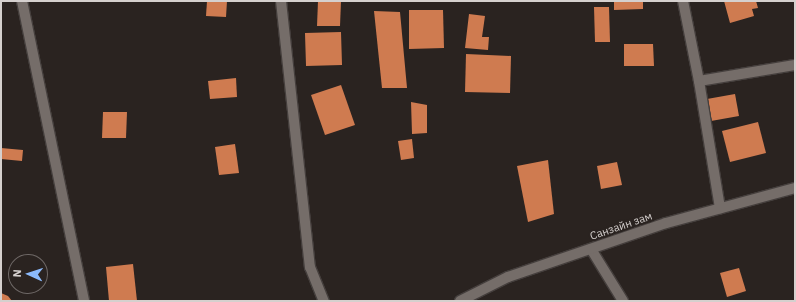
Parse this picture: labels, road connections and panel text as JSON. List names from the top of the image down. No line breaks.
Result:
{"streets":{"street":["Санзайн зам"]},"north":"left"}
